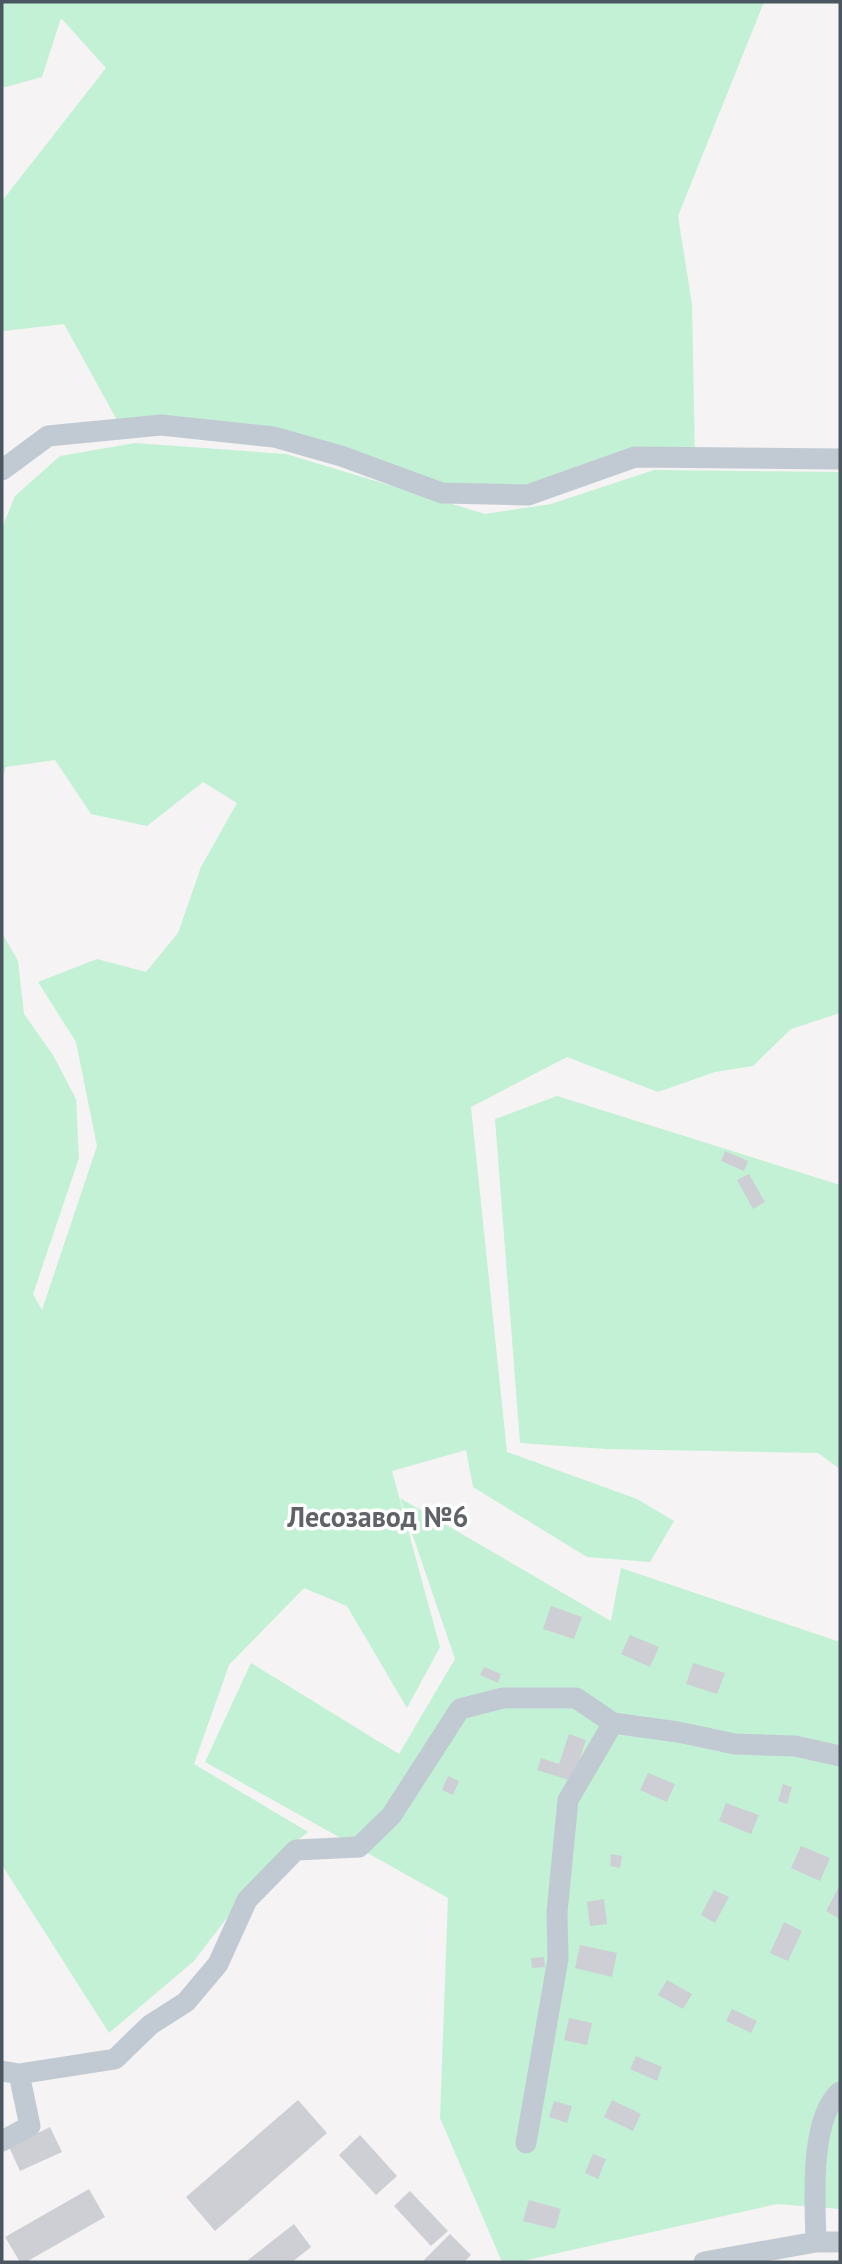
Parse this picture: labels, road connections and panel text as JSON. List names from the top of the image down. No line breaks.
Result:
{"districts":["Лесозавод №6"]}
